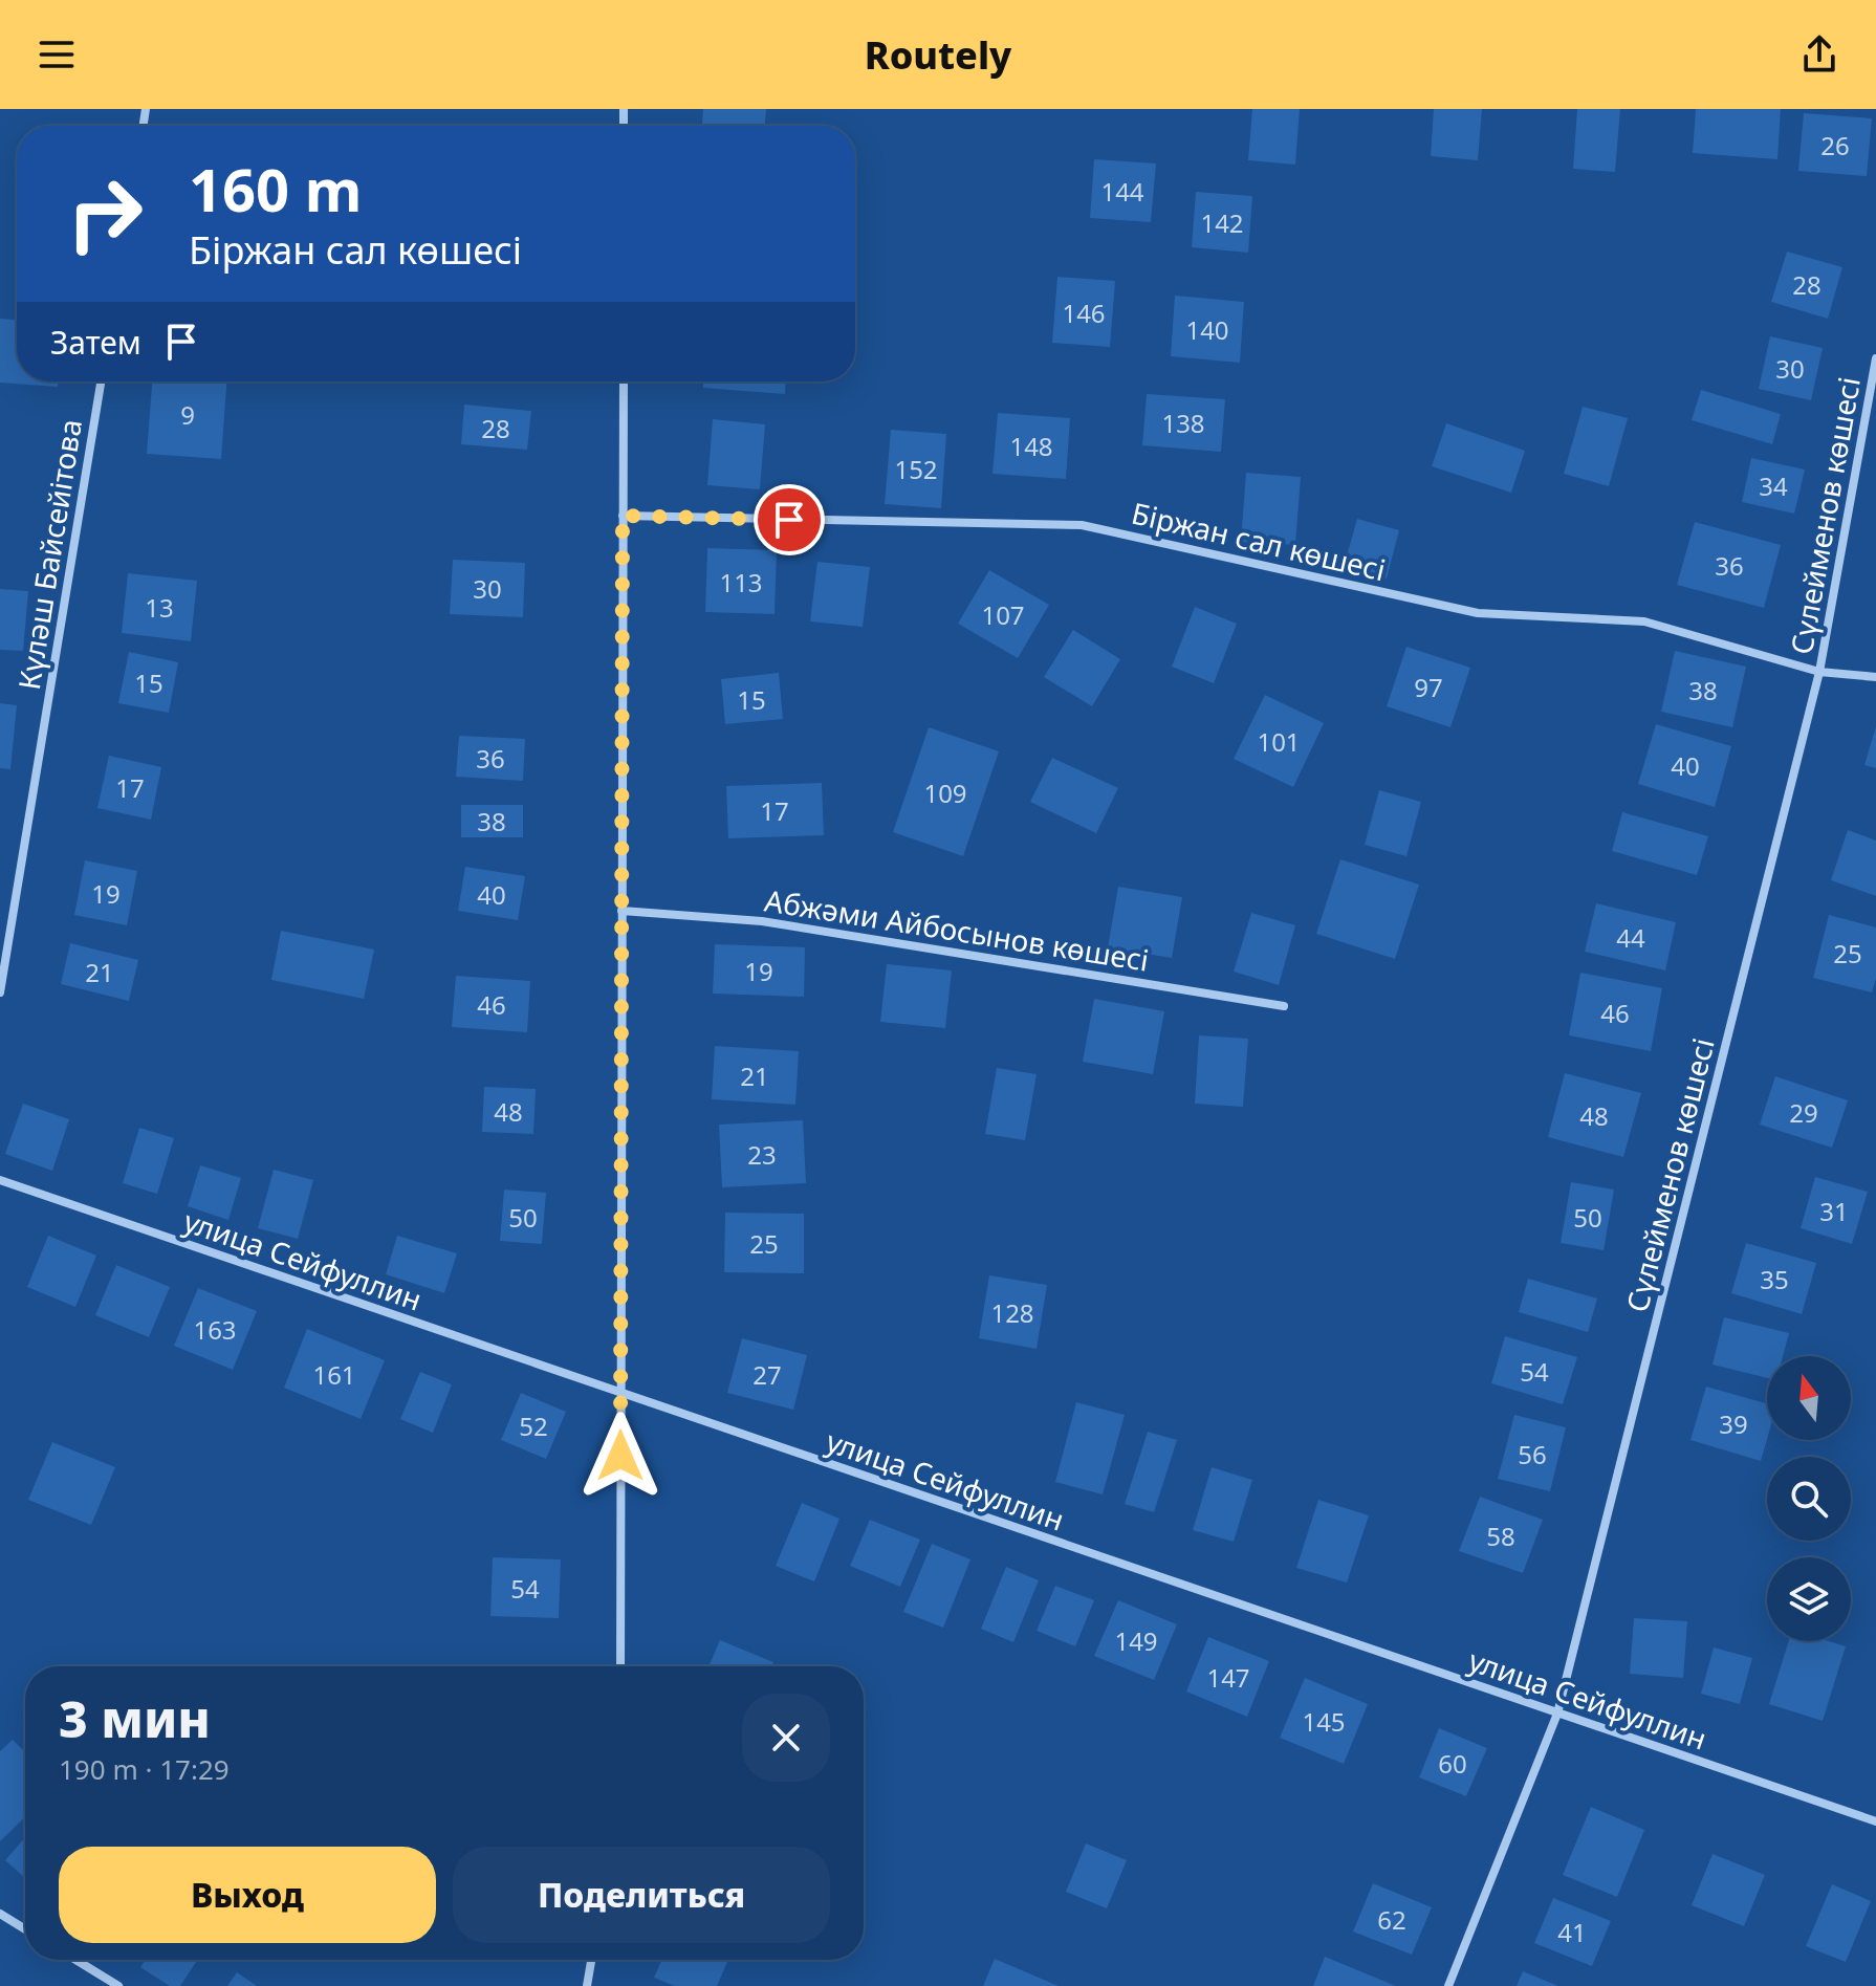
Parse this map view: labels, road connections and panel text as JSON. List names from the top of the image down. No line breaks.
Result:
{"streets":{"street":["Сүлейменов көшесі","Біржан сал көшесі","Күләш Байсейітова","Абжәми Айбосынов көшесі","улица Сейфуллин"]},"crossings":[["Сүлейменов көшесі","Біржан сал көшесі"],["Сүлейменов көшесі","улица Сейфуллин"]],"house_numbers":["26","144","142","28","146","140","30","9","138","28","148","152","34","36","113","30","13","107","15","97","38","15","101","36","40","17","109","17","38","19","40","44","25","19","21","46","46","21","48","29","48","23","31","50","50","25","35","128","163","54","161","27","39","52","56","58","54","149","147","145","60","62","41"],"north":"top","page":{"header":"Routely","turn":["160 m","Біржан сал көшесі"],"then":"Затем","heading":["3 мин","190 m · 17:29"],"buttons":["Выход","Поделиться"]}}
